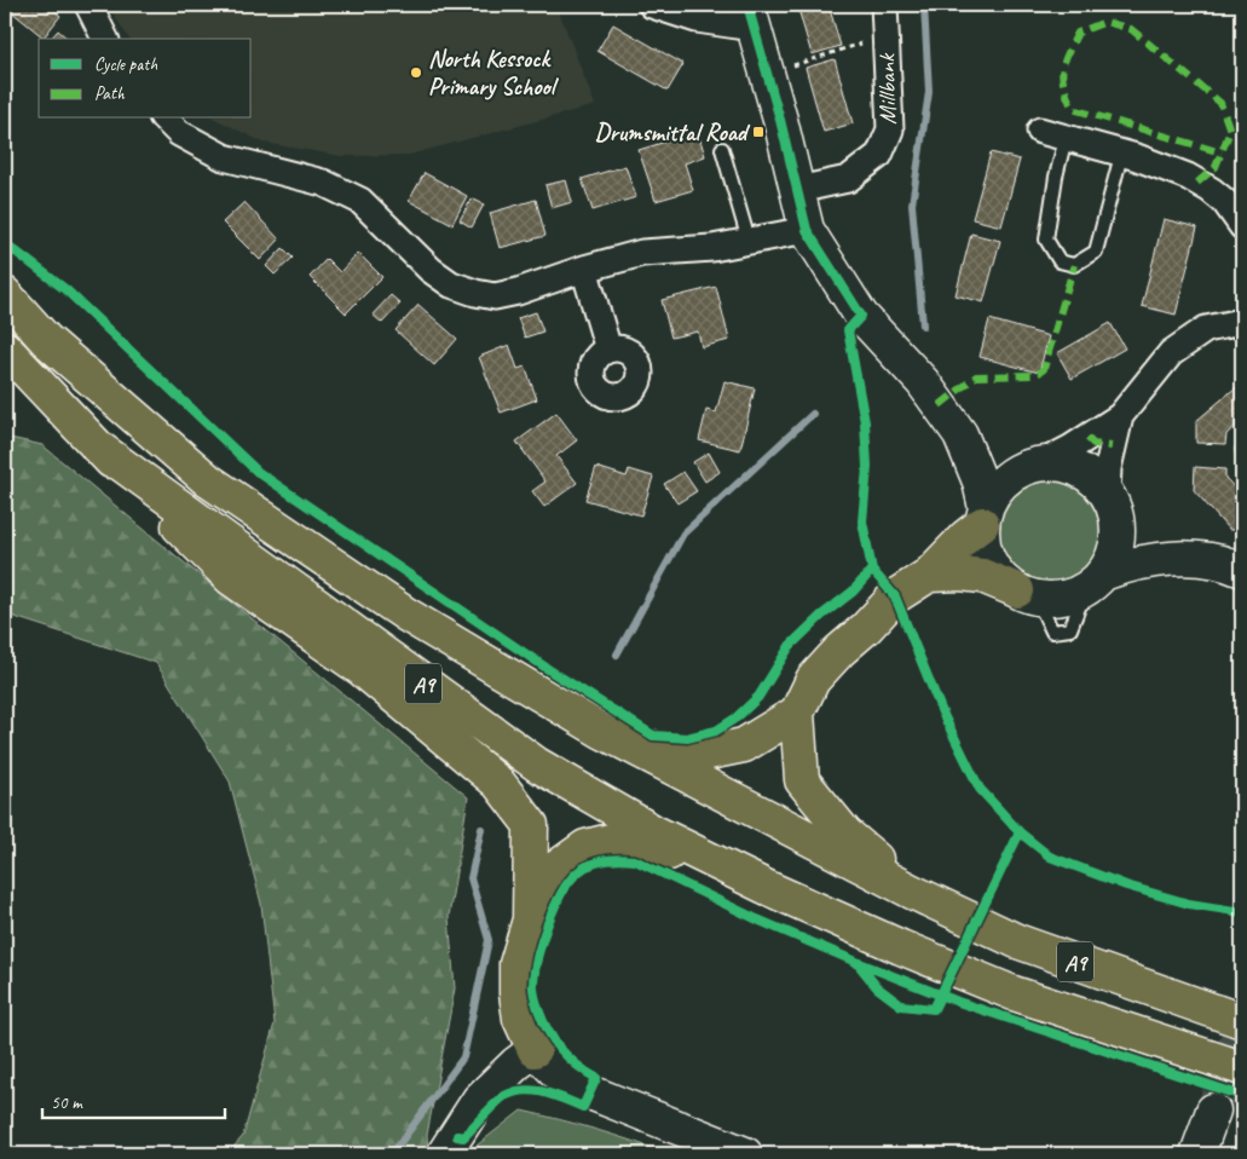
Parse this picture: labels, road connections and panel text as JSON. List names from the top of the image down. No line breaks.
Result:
{"streets":{"highway":["A9"],"street":["Millbank"]},"places":{"other":["North Kessock Primary School"],"transit":["Drumsmittal Road"]},"legend":["Cycle path","Path"],"scale_bar":"50 m"}
